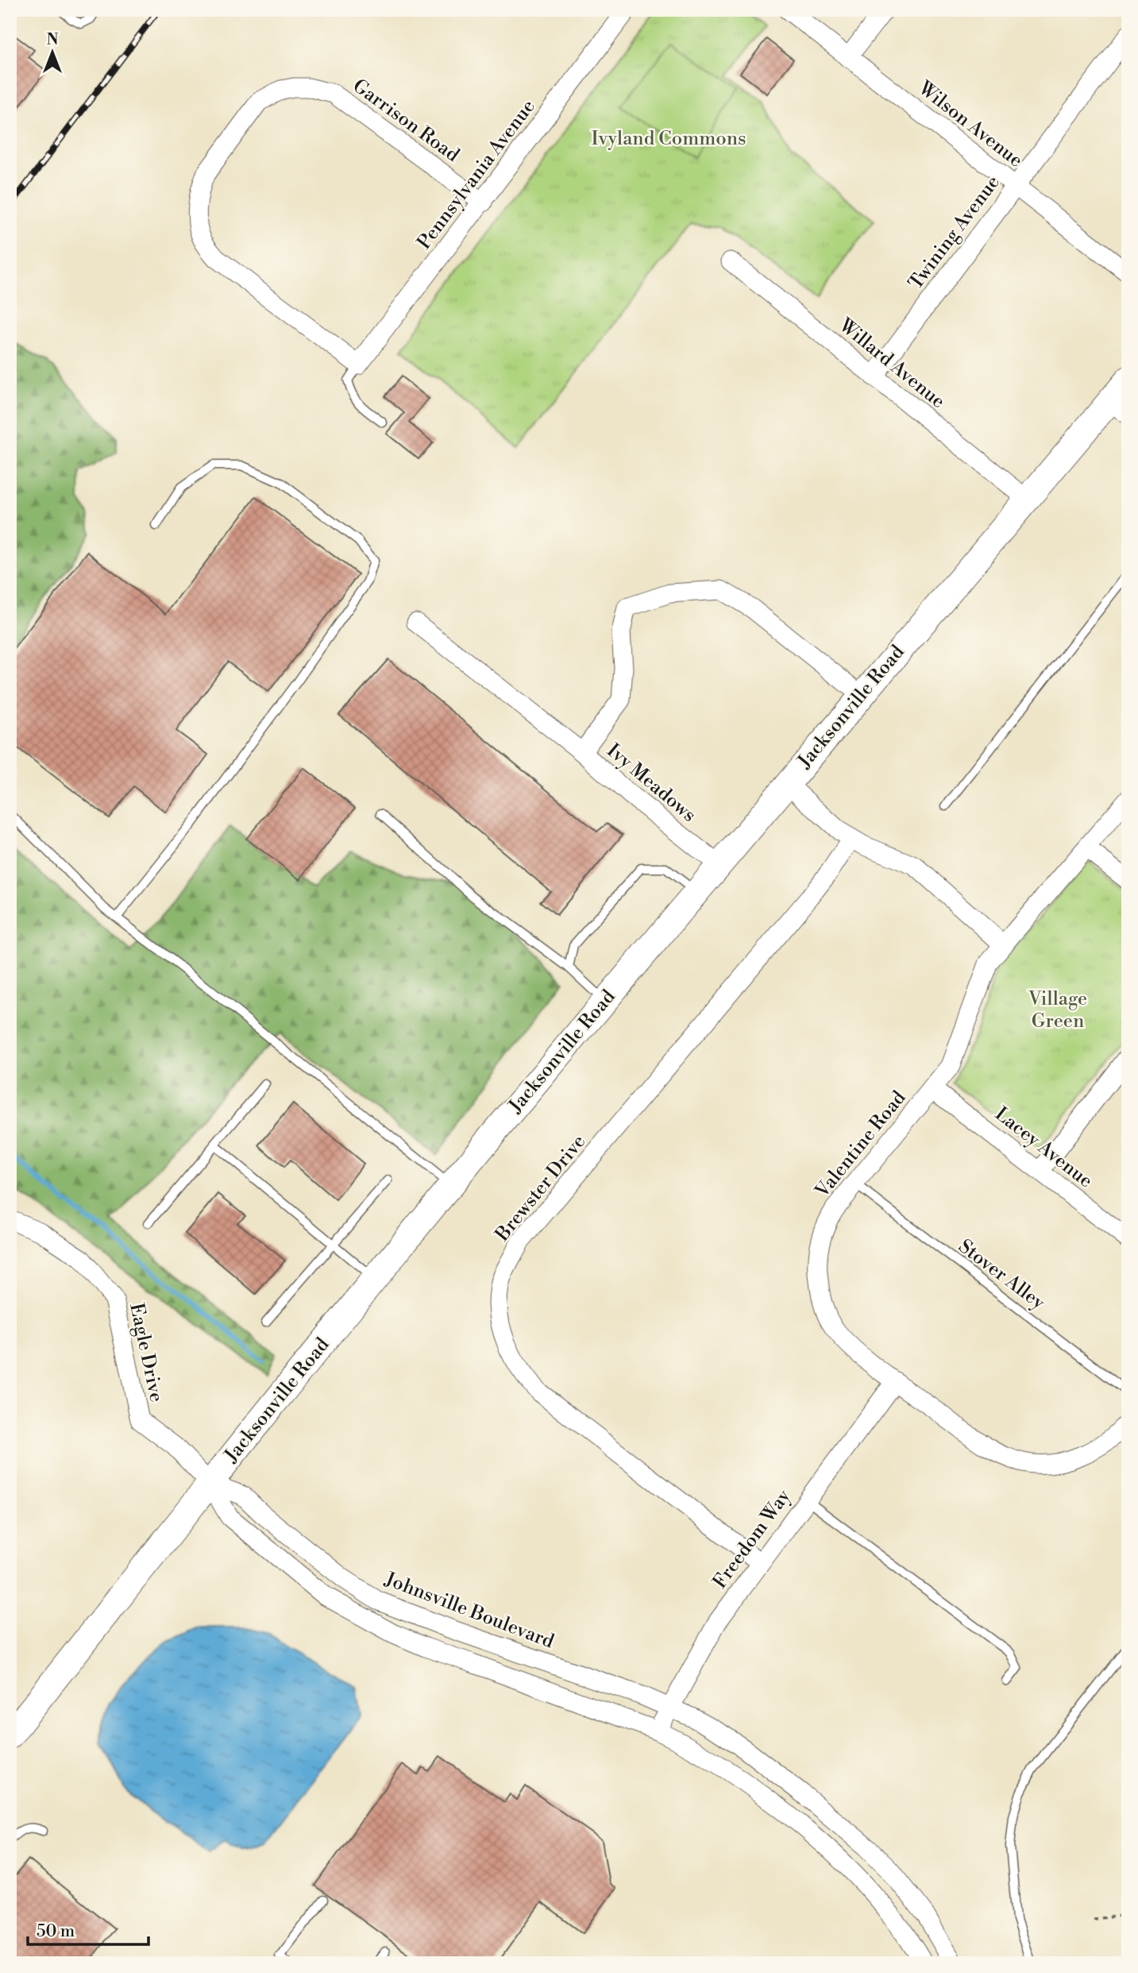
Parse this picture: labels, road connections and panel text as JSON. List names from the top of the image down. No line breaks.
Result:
{"streets":{"main road":["Jacksonville Road"],"street":["Garrison Road","Wilson Avenue","Pennsylvania Avenue","Twining Avenue","Willard Avenue","Ivy Meadows","Valentine Road","Lacey Avenue","Brewster Drive","Eagle Drive","Freedom Way","Johnsville Boulevard"],"lane":["Stover Alley"]},"crossings":[["Garrison Road","Pennsylvania Avenue"],["Wilson Avenue","Twining Avenue"],["Twining Avenue","Willard Avenue"],["Willard Avenue","Jacksonville Road"],["Jacksonville Road","Ivy Meadows"],["Jacksonville Road","Eagle Drive"],["Jacksonville Road","Johnsville Boulevard"],["Valentine Road","Lacey Avenue"],["Valentine Road","Stover Alley"],["Valentine Road","Freedom Way"],["Brewster Drive","Freedom Way"],["Eagle Drive","Johnsville Boulevard"],["Freedom Way","Johnsville Boulevard"]],"parks":["Ivyland Commons","Village Green"],"scale_bar":"50 m","north":"top"}
